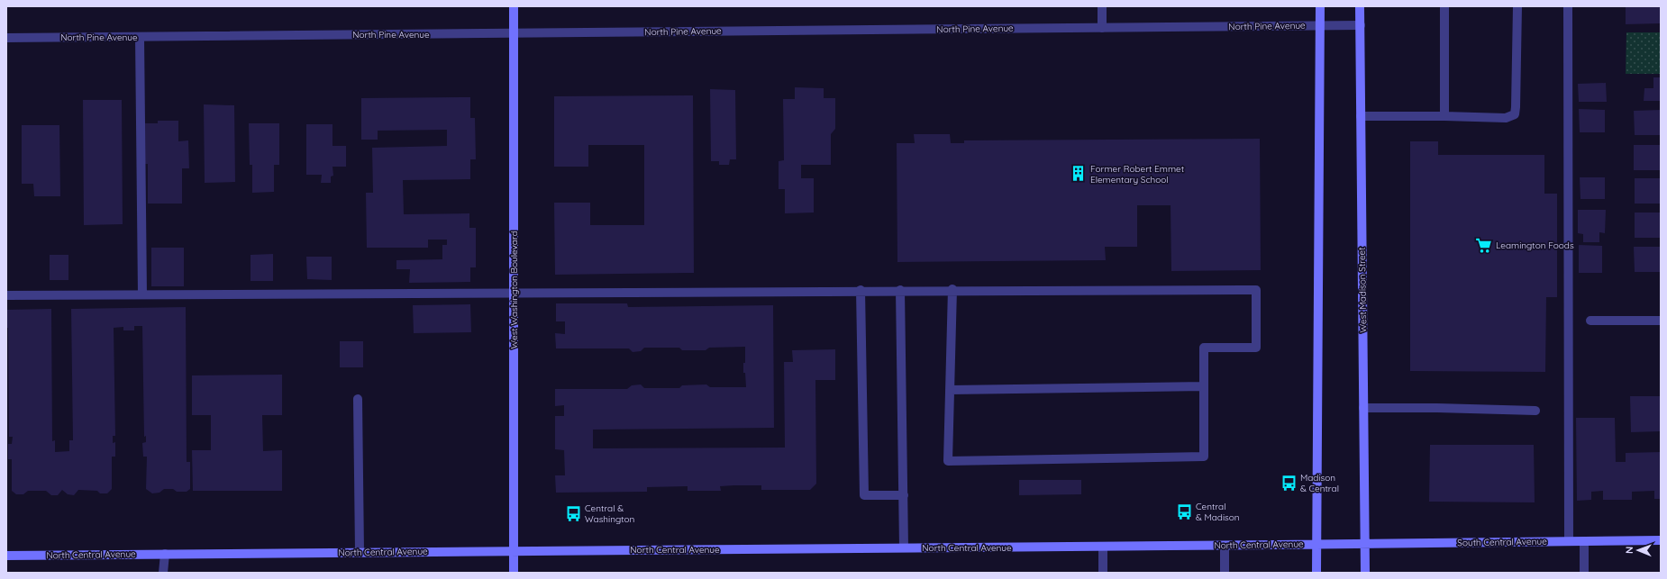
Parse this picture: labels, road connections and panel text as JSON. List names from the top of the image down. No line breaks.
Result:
{"streets":{"street":["North Pine Avenue","West Washington Boulevard","West Madison Street","South Central Avenue","North Central Avenue"]},"crossings":[["North Pine Avenue","West Washington Boulevard"],["North Pine Avenue","West Madison Street"],["West Washington Boulevard","North Central Avenue"],["West Madison Street","South Central Avenue"],["South Central Avenue","North Central Avenue"]],"places":{"building":["Former Robert Emmet Elementary School"],"supermarket":["Leamington Foods"],"bus stop":["Madison & Central","Central & Madison","Central & Washington"]},"north":"left"}
